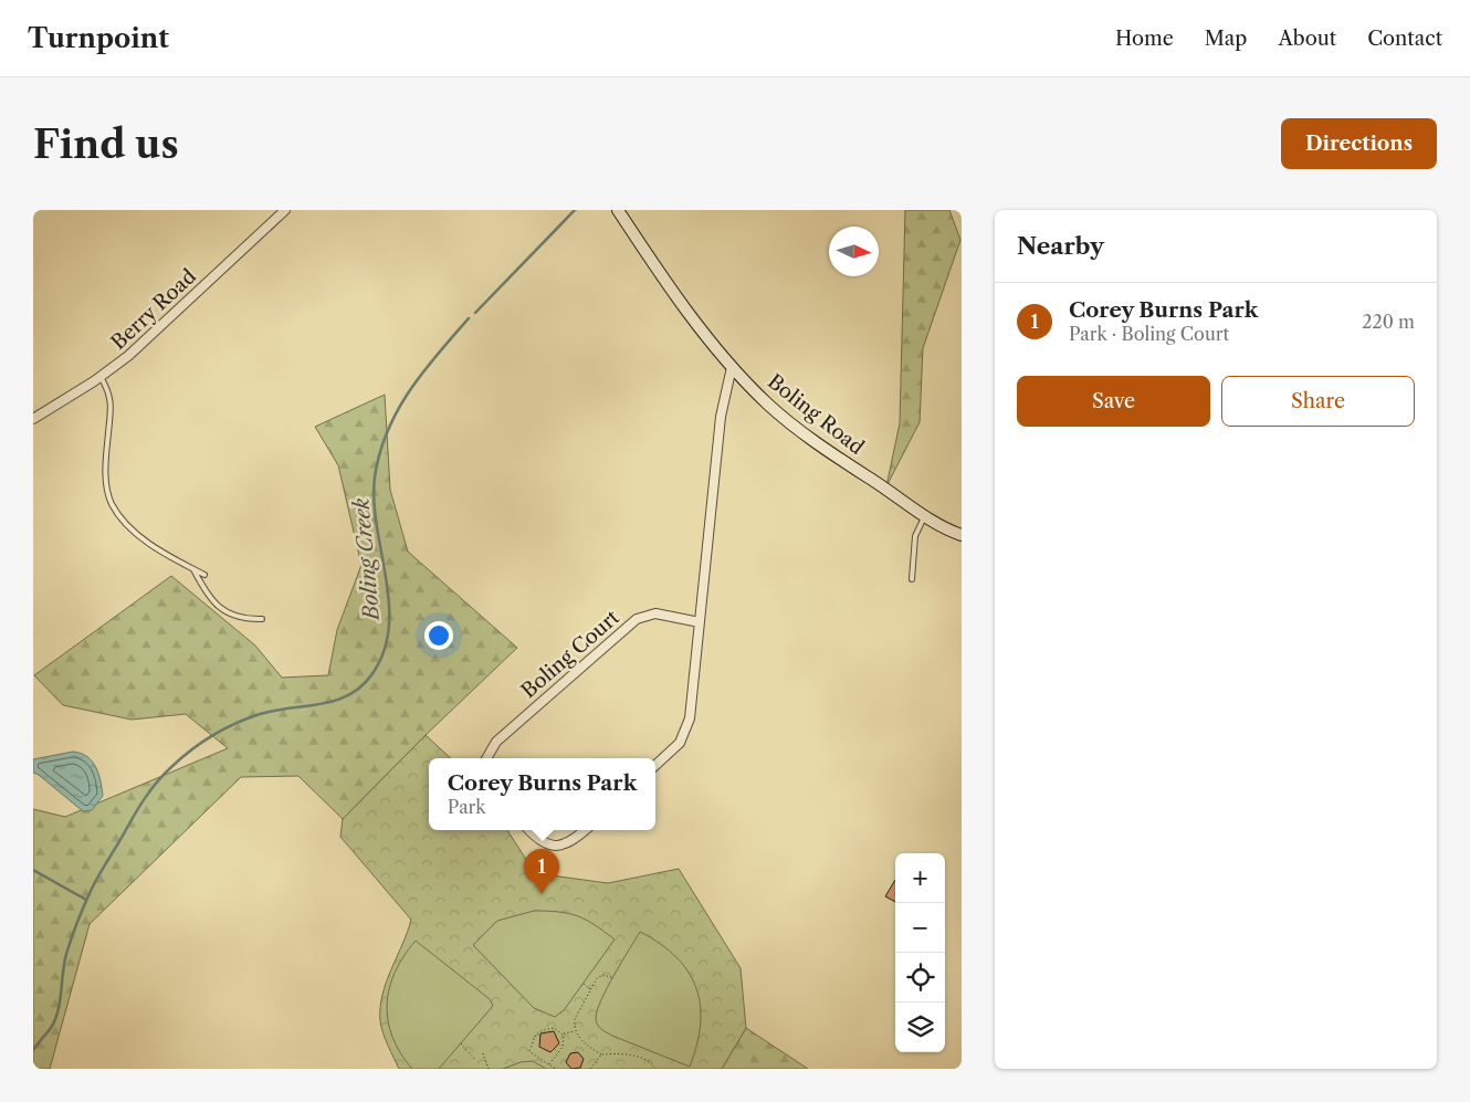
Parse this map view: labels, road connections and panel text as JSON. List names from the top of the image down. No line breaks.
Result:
{"streets":{"street":["Berry Road","Boling Road","Boling Court"]},"water":["Boling Creek"],"north":"right","page":{"header":"Turnpoint","nav":["Home","Map","About","Contact"],"buttons":["Directions",["Save","Share"]],"title":"Find us","heading":"Nearby","list":[{"mark":"1","name":"Corey Burns Park","note":"Park · Boling Court","value":"220 m"}],"popup":["Corey Burns Park","Park"],"pins":"1","map_buttons":["+","−"]}}
